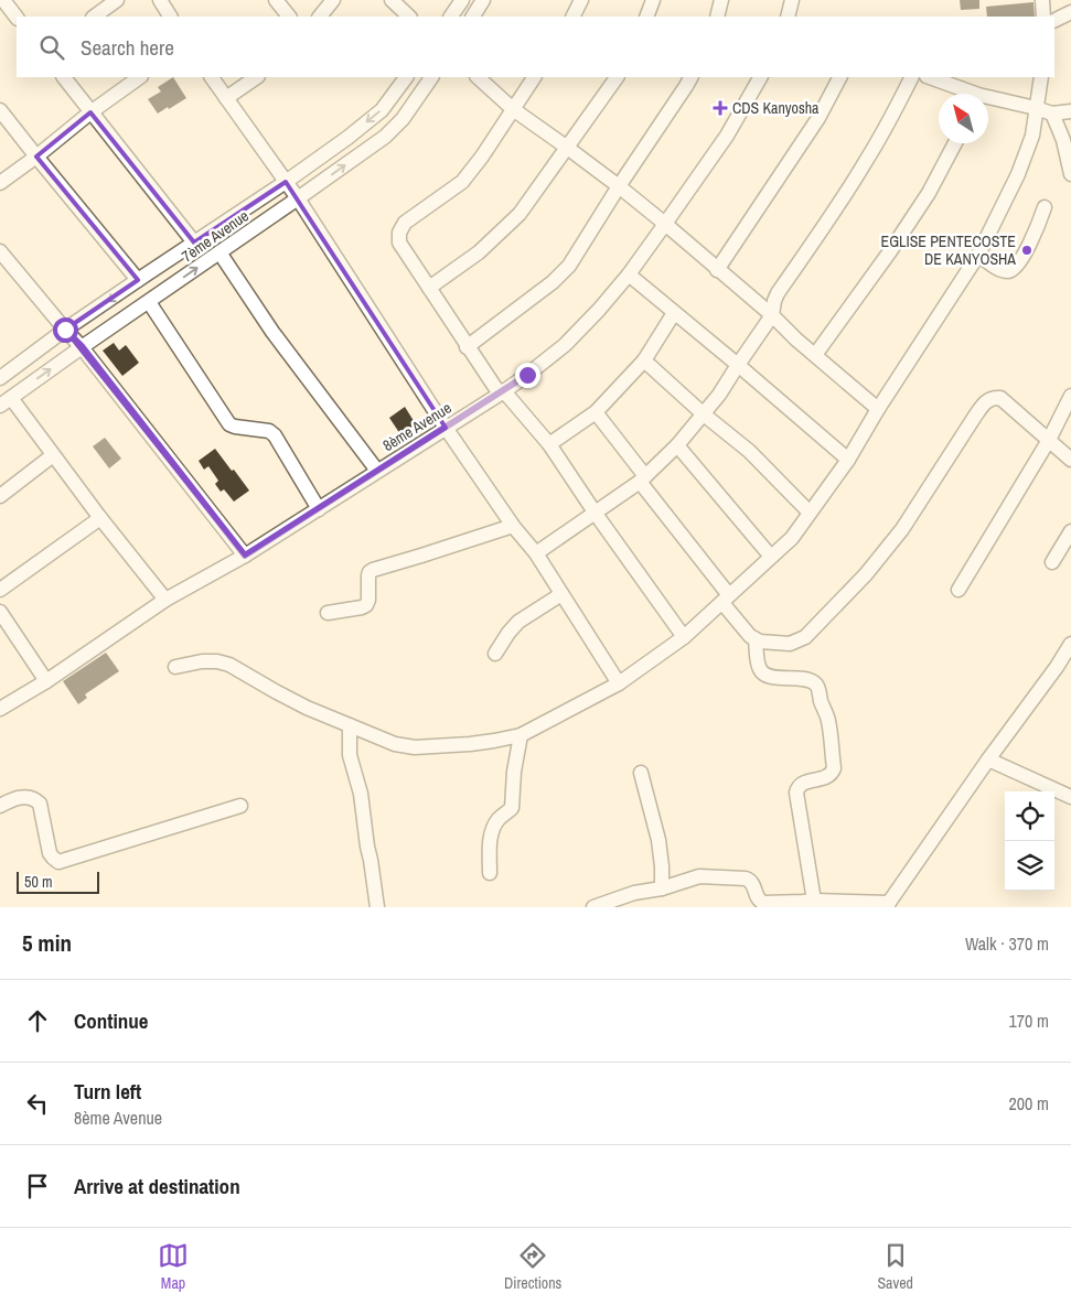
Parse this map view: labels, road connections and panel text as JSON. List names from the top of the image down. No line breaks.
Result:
{"streets":{"street":["7ème Avenue","8ème Avenue"]},"places":{"health":["CDS Kanyosha"],"other":["EGLISE PENTECOSTE DE KANYOSHA"]},"scale_bar":"50 m","north":"top left","page":{"search":"Search here","scale":"50 m","heading":["5 min","Walk · 370 m"],"list":[["Continue","170 m"],["Turn left","8ème Avenue","200 m"],"Arrive at destination"],"nav":["Map","Directions","Saved"]}}
